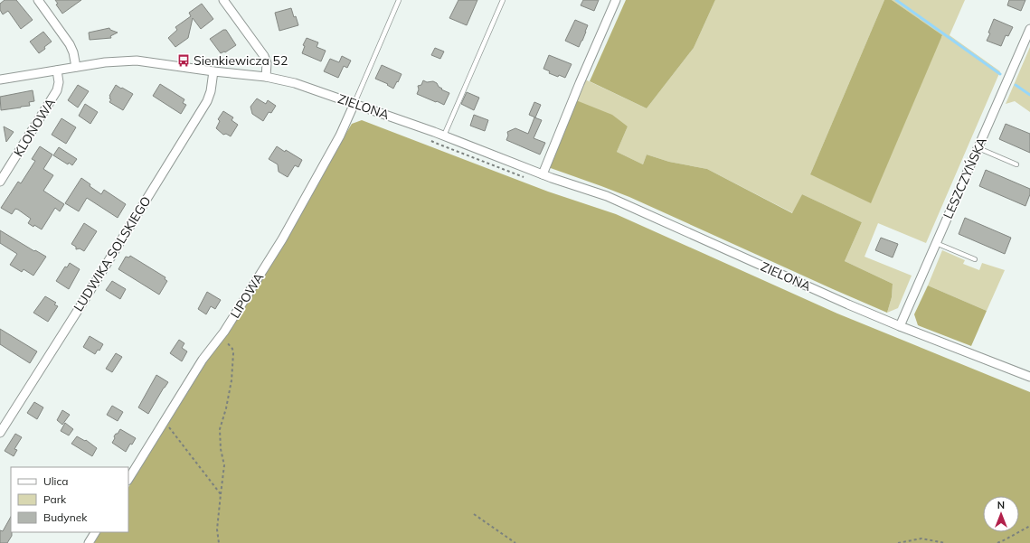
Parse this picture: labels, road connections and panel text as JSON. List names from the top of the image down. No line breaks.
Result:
{"streets":{"street":["ZIELONA","KLONOWA","LESZCZYŃSKA","LUDWIKA SOLSKIEGO","LIPOWA"]},"crossings":[["ZIELONA","KLONOWA"],["ZIELONA","LESZCZYŃSKA"],["ZIELONA","LUDWIKA SOLSKIEGO"],["ZIELONA","LIPOWA"]],"places":{"bus stop":["Sienkiewicza 52"]},"legend":["Ulica","Park","Budynek"],"north":"top"}
